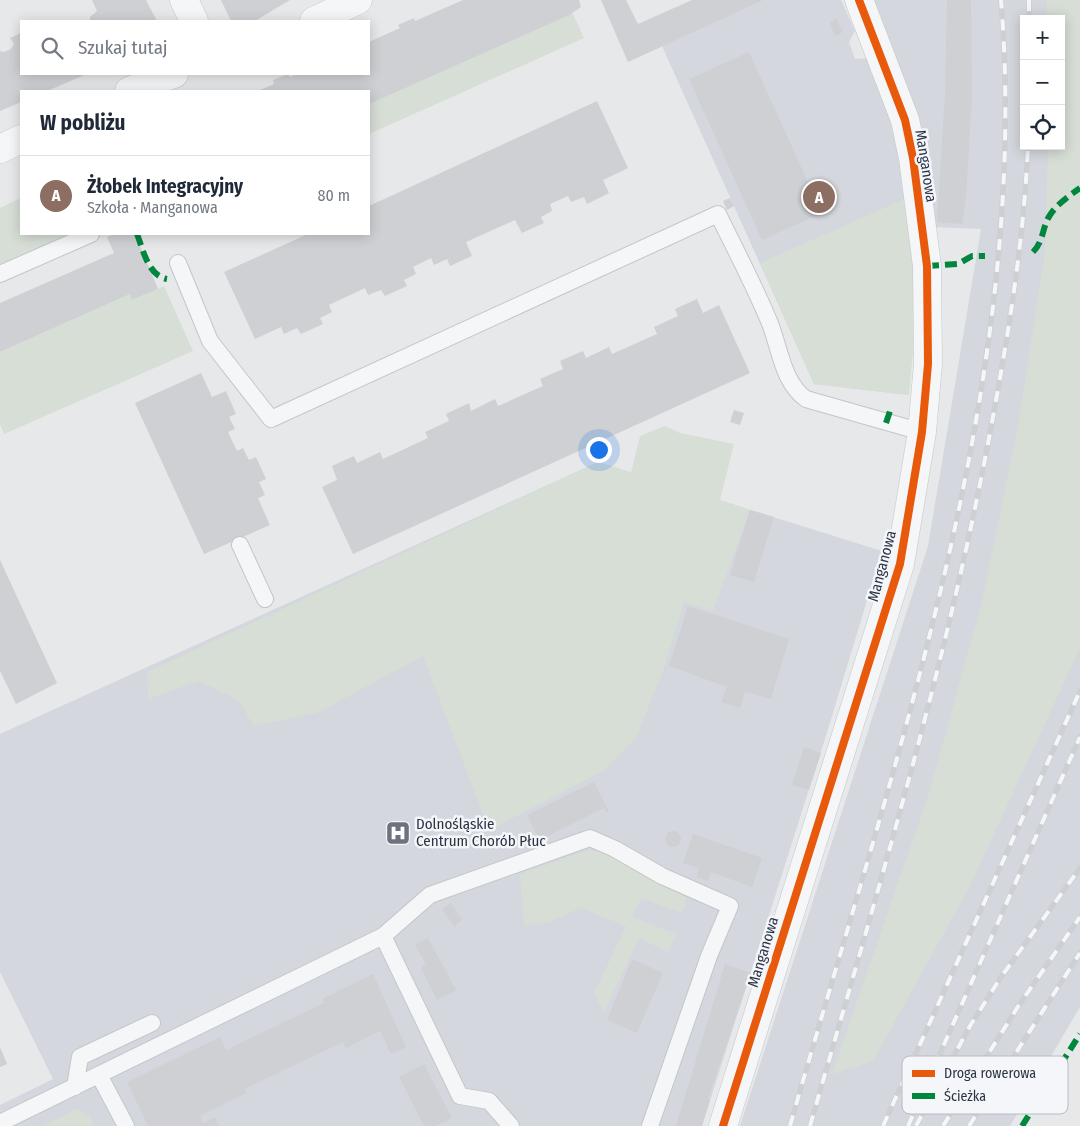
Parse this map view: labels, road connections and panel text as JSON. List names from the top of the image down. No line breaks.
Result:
{"streets":{"street":["Manganowa"]},"places":{"hospital":["Dolnośląskie Centrum Chorób Płuc"]},"legend":["Droga rowerowa","Ścieżka"],"page":{"map_buttons":["+","−"],"search":"Szukaj tutaj","heading":"W pobliżu","list":[{"mark":"A","name":"Żłobek Integracyjny","note":"Szkoła · Manganowa","value":"80 m"}],"pins":"A"}}
